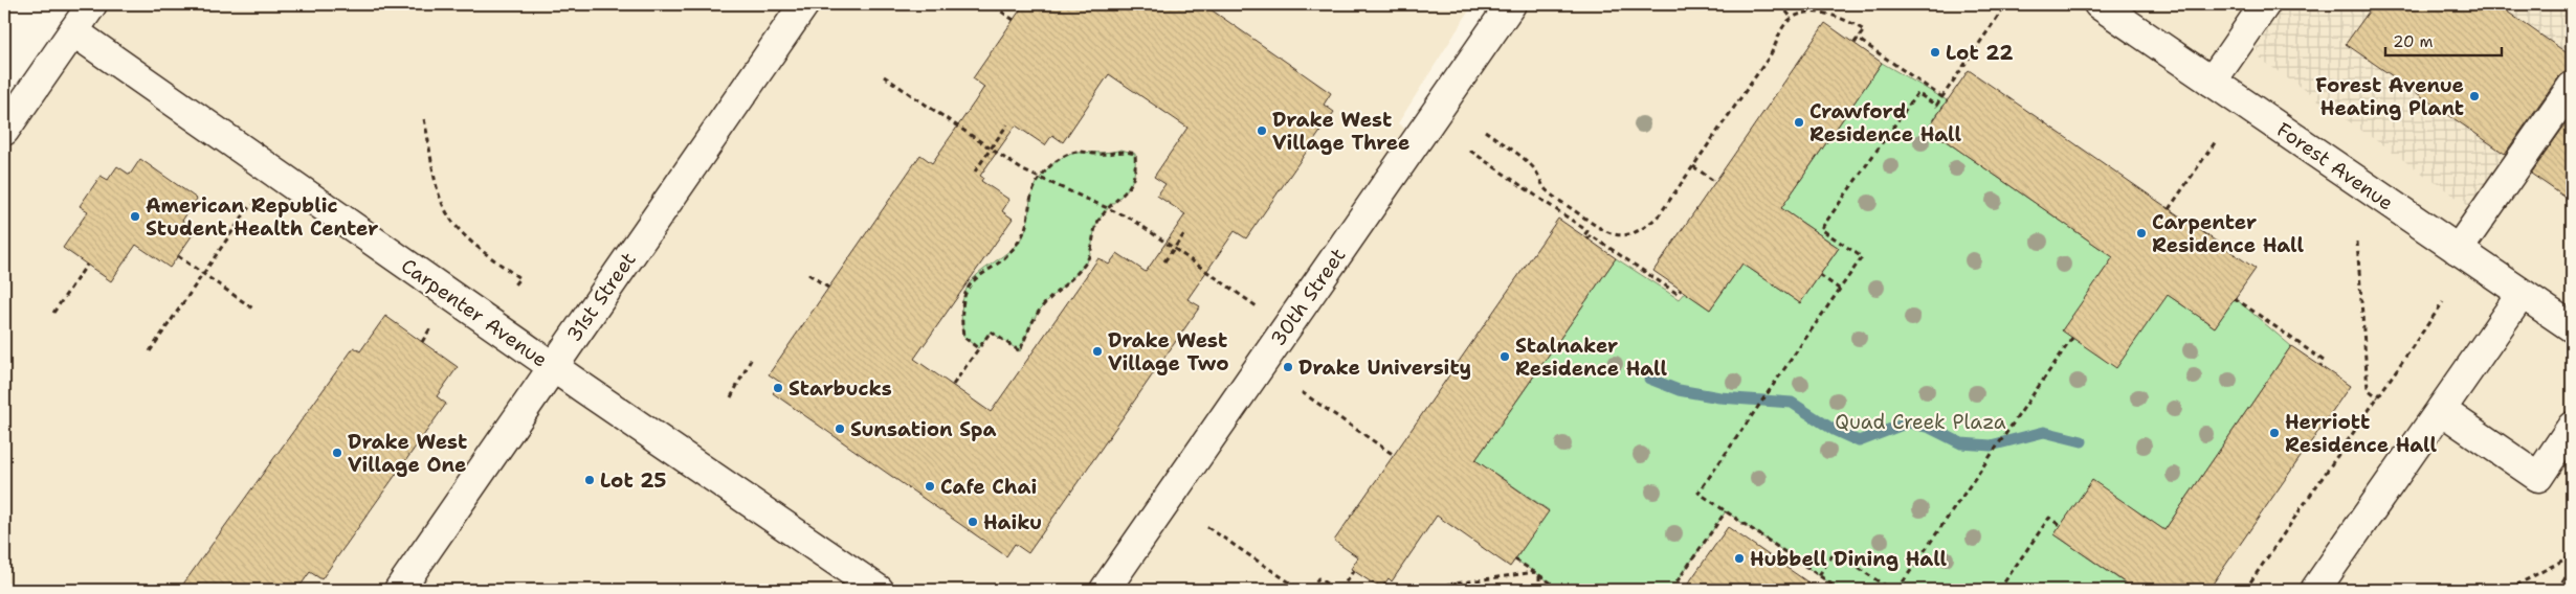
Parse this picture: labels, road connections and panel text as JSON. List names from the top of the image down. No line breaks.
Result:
{"streets":{"street":["Forest Avenue","31st Street","30th Street","Carpenter Avenue"]},"crossings":[["31st Street","Carpenter Avenue"]],"parks":["Quad Creek Plaza"],"places":["Lot 22","Forest Avenue Heating Plant","Crawford Residence Hall","Drake West Village Three","American Republic Student Health Center","Carpenter Residence Hall","Drake West Village Two","Stalnaker Residence Hall","Drake University","Starbucks","Sunsation Spa","Herriott Residence Hall","Drake West Village One","Lot 25","Cafe Chai","Haiku","Hubbell Dining Hall"],"scale_bar":"20 m"}
